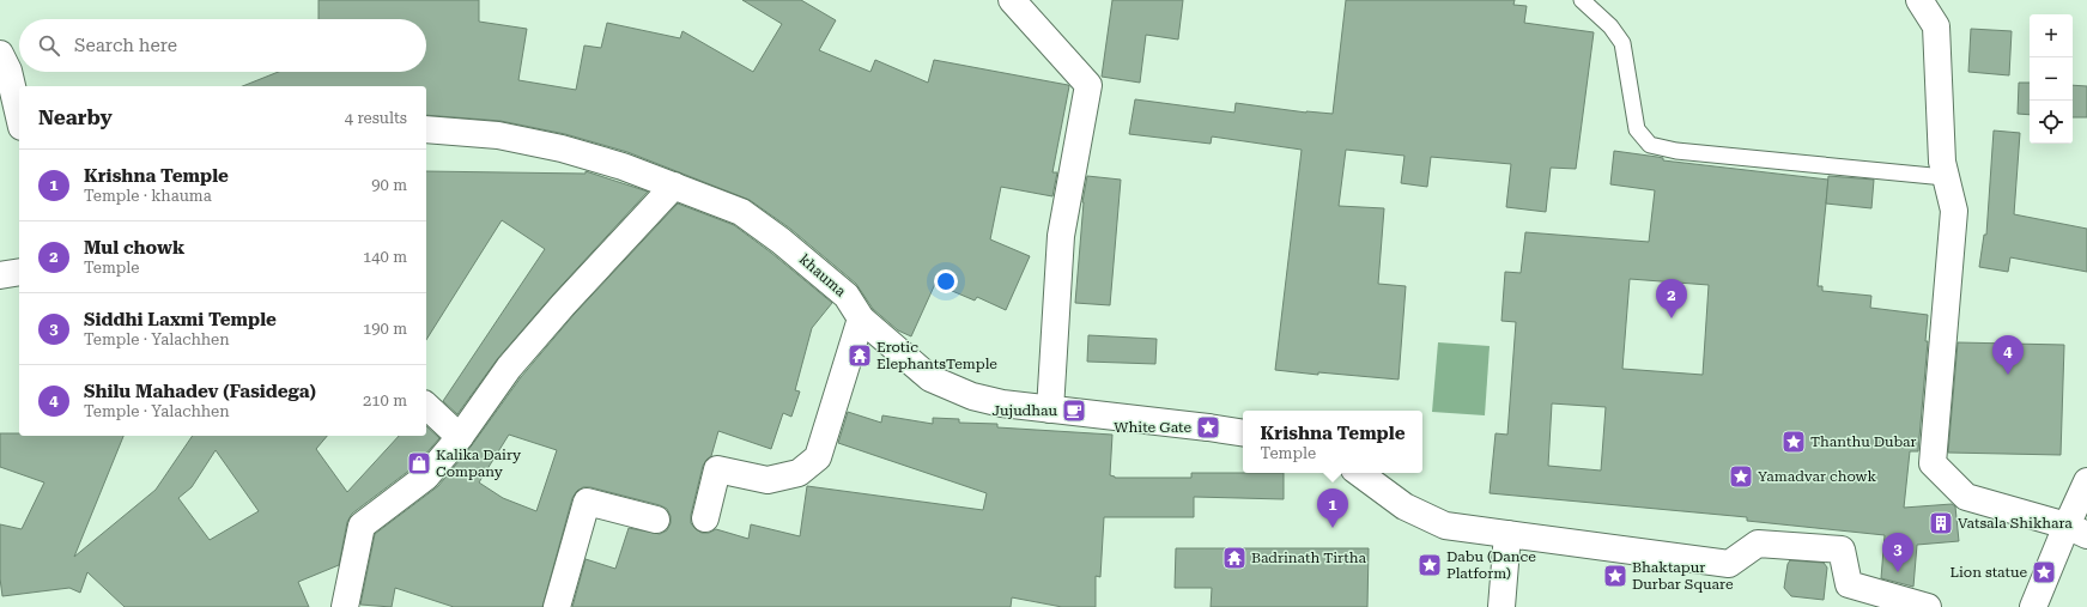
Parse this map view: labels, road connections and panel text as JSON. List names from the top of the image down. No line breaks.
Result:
{"streets":{"street":["khauma"]},"places":{"temple":["Erotic ElephantsTemple","Badrinath Tirtha"],"cafe":["Jujudhau"],"place":["White Gate","Thanthu Dubar","Yamadvar chowk","Dabu (Dance Platform)","Lion statue","Bhaktapur Durbar Square"],"shop":["Kalika Dairy Company"],"building":["Vatsala Shikhara"]},"page":{"map_buttons":["+","−"],"search":"Search here","heading":["Nearby","4 results"],"list":[{"mark":"1","name":"Krishna Temple","note":"Temple · khauma","value":"90 m"},{"mark":"2","name":"Mul chowk","note":"Temple","value":"140 m"},{"mark":"3","name":"Siddhi Laxmi Temple","note":"Temple · Yalachhen","value":"190 m"},{"mark":"4","name":"Shilu Mahadev (Fasidega)","note":"Temple · Yalachhen","value":"210 m"}],"pins":["2","4","1","3"],"popup":["Krishna Temple","Temple"]}}
